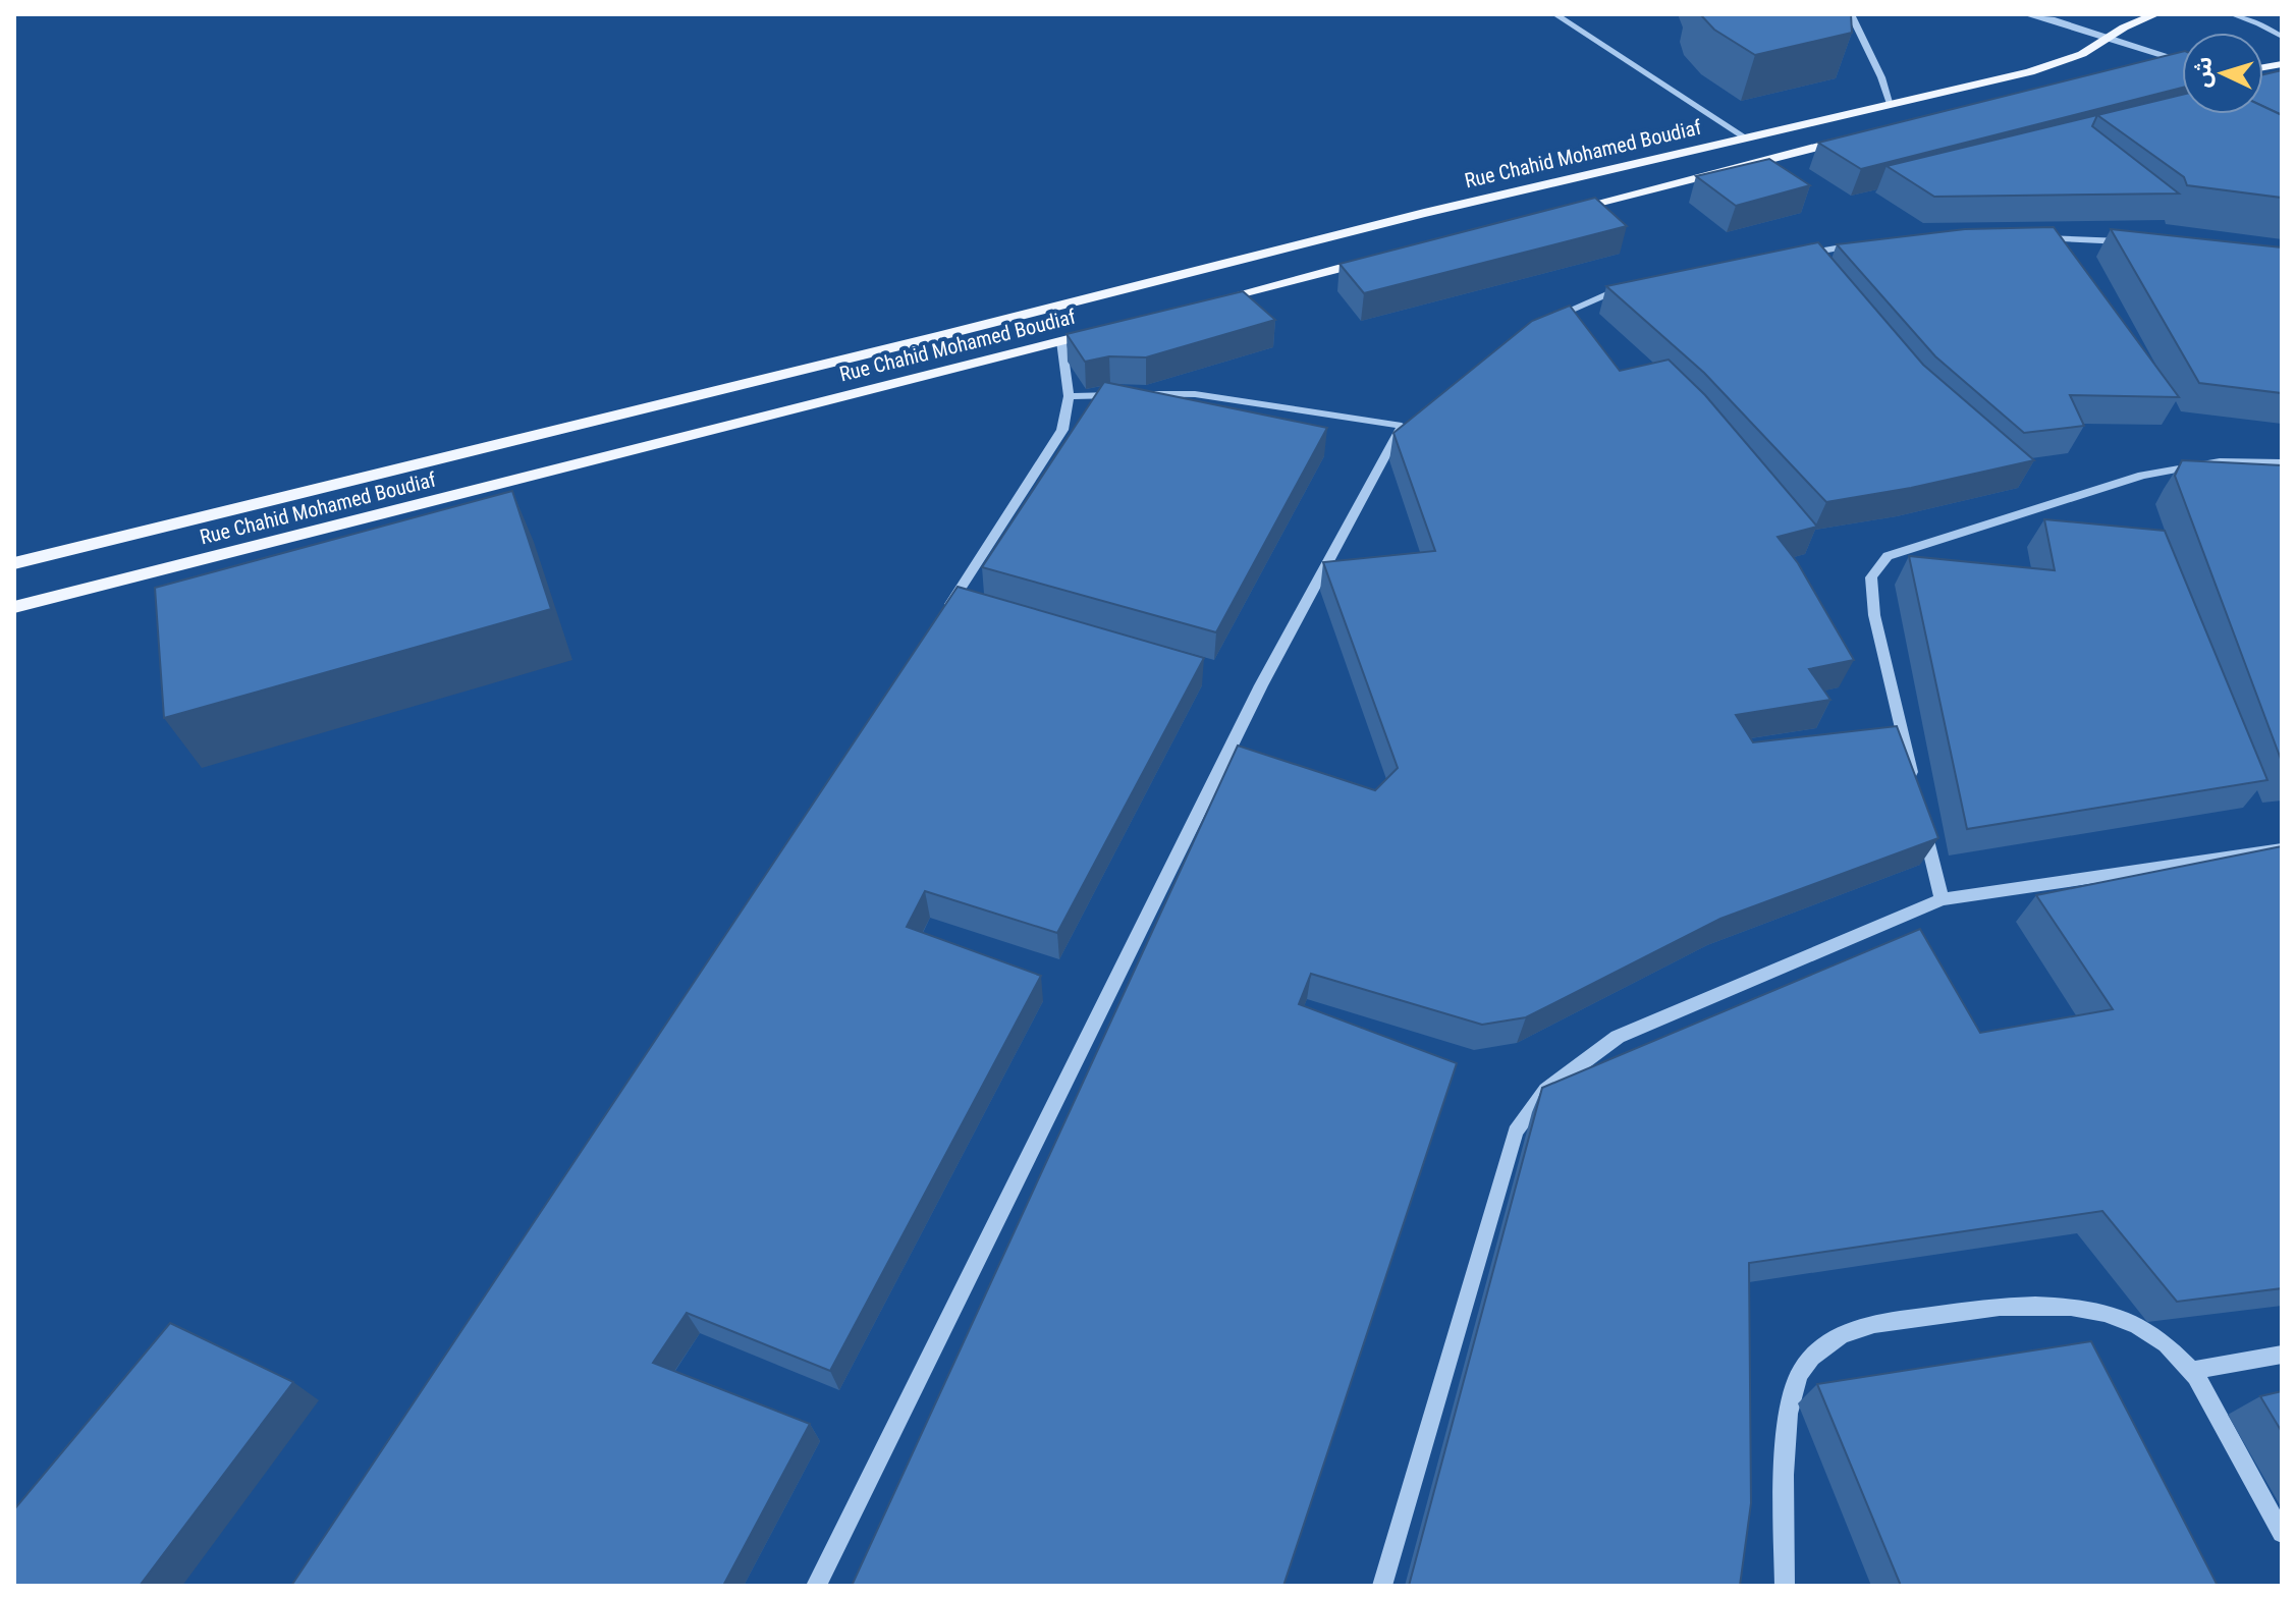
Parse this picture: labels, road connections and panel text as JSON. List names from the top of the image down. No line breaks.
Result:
{"streets":{"main road":["Rue Chahid Mohamed Boudiaf"]},"north":"left"}
